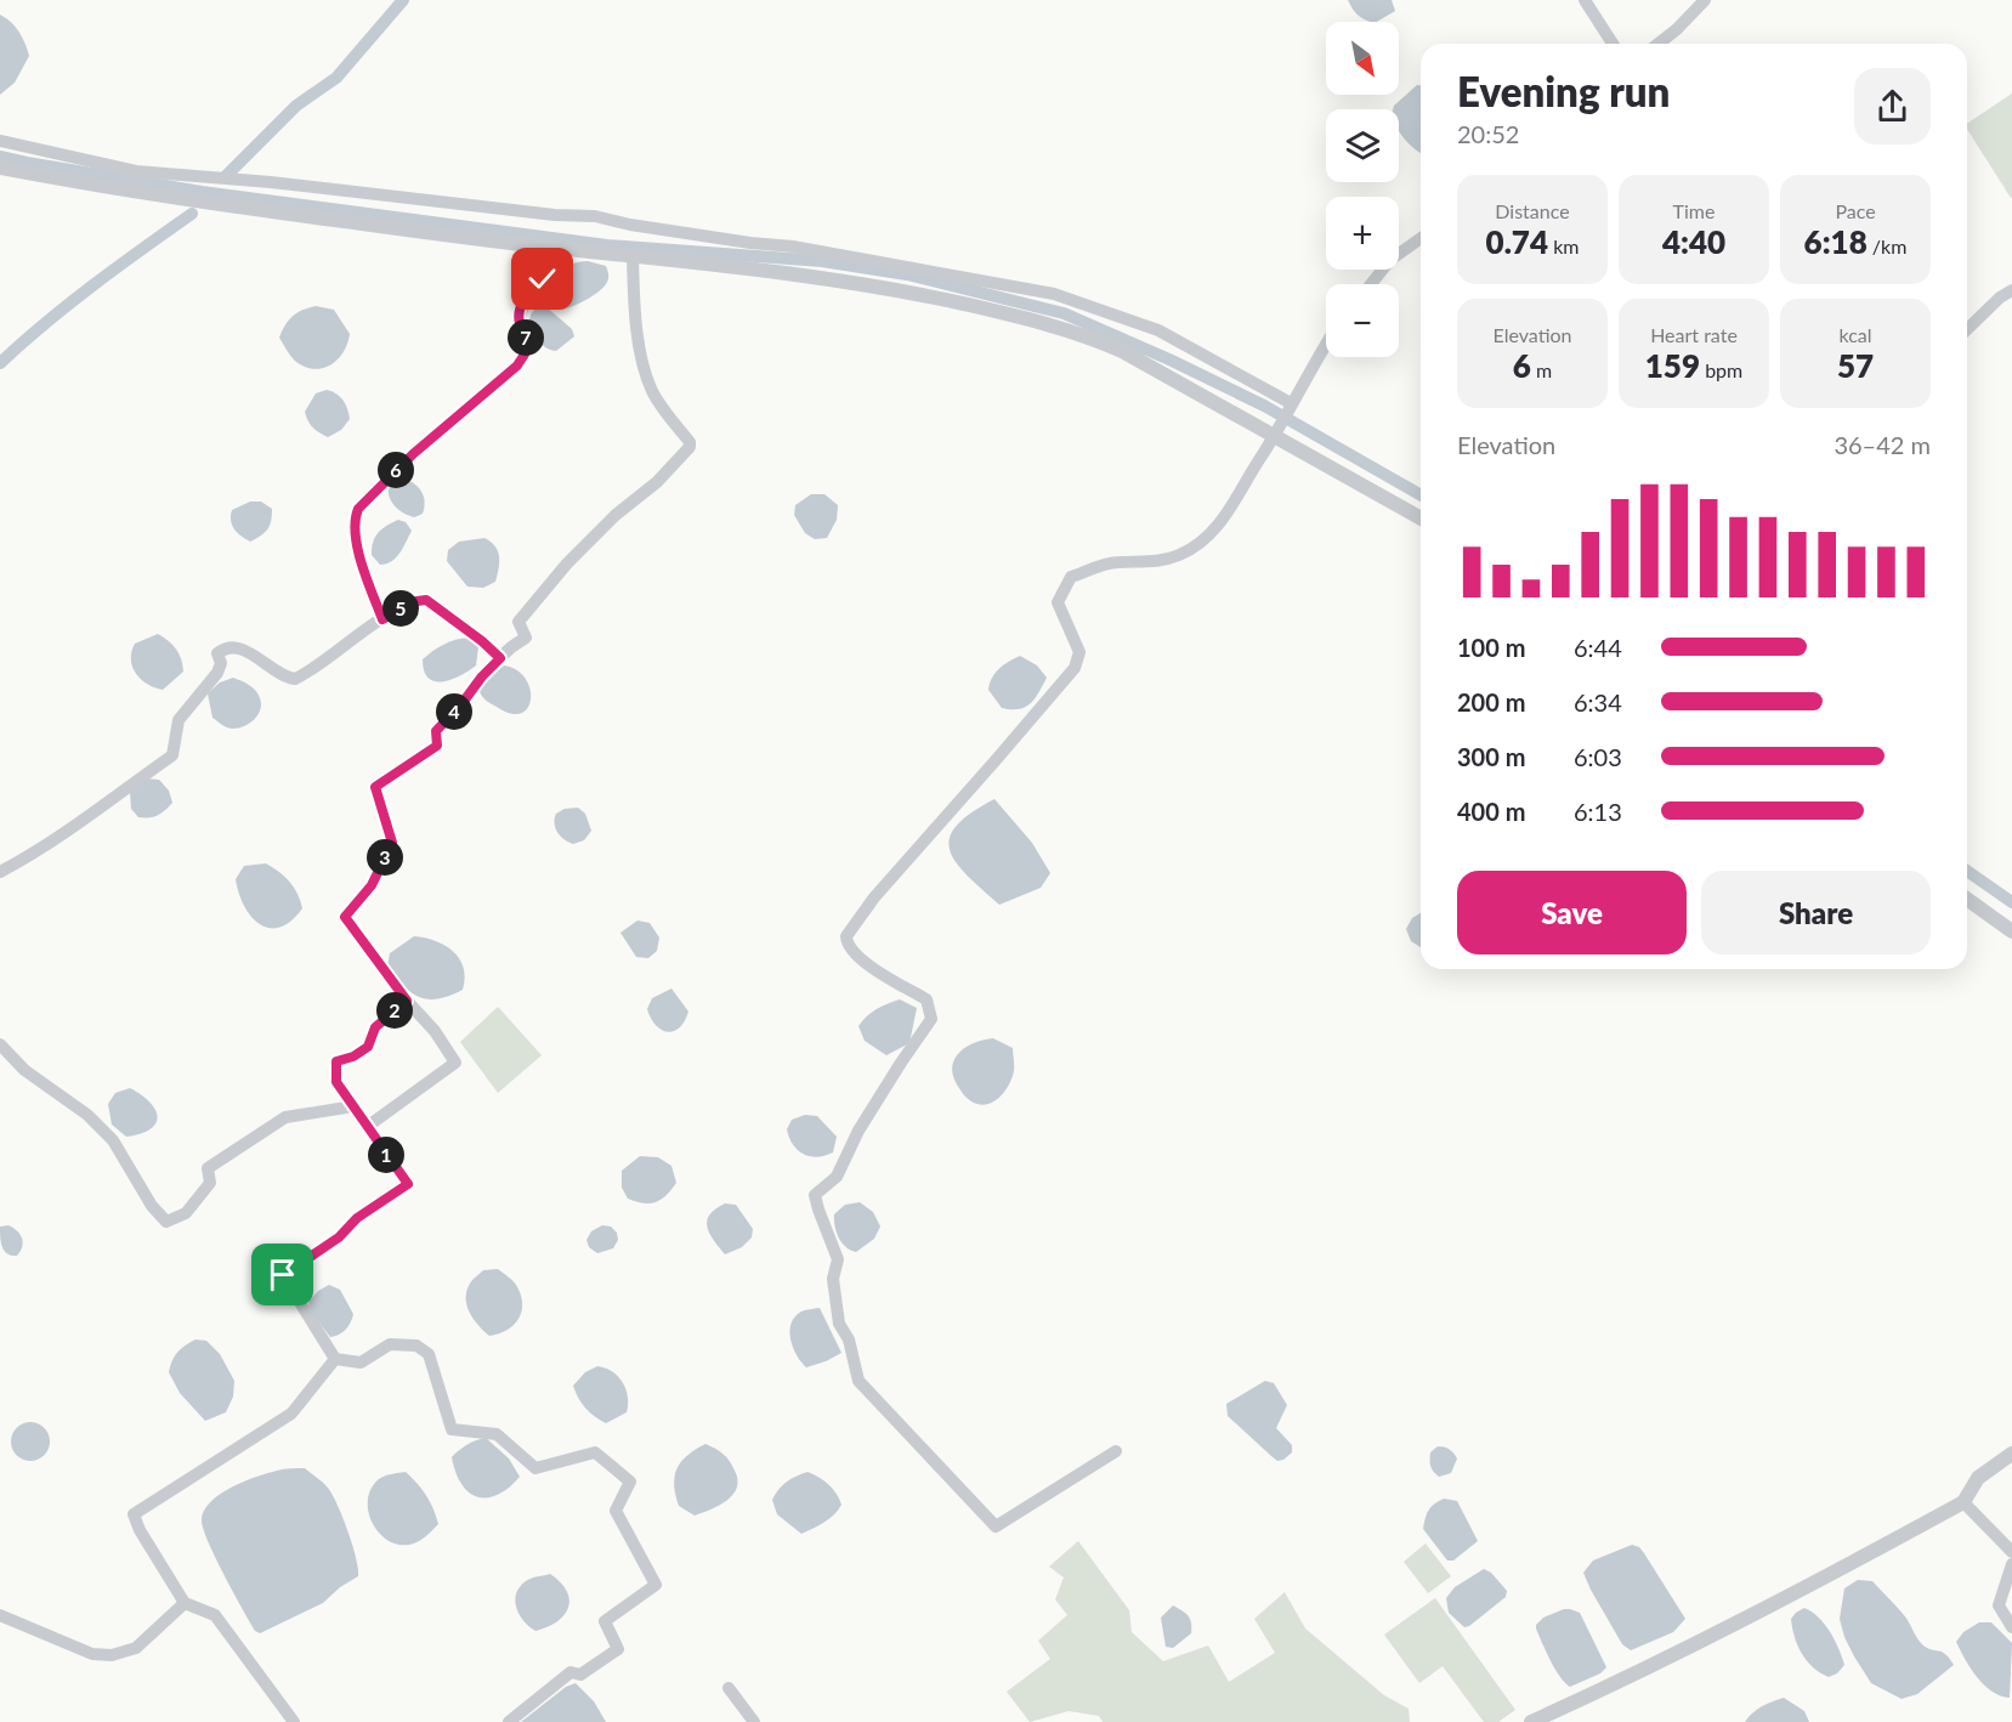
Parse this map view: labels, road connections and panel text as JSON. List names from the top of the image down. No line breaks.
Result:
{"north":"bottom right","page":{"map_buttons":["+","−"],"heading":["Evening run","20:52"],"stats":[["Distance","0.74 km"],["Time","4:40"],["Pace","6:18 /km"],["Elevation","6 m"],["Heart rate","159 bpm"],["kcal","57"]],"pins":["7","6","5","4","3","2","1"],"chart":["Elevation","36–42 m"],"list":[{"name":"100 m","note":"6:44"},{"name":"200 m","note":"6:34"},{"name":"300 m","note":"6:03"},{"name":"400 m","note":"6:13"}],"buttons":["Save","Share"]}}
